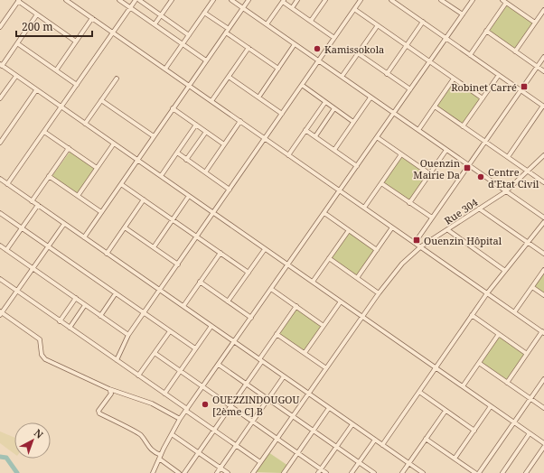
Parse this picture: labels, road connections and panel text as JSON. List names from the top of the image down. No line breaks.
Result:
{"streets":{"street":["Rue 304"]},"places":{"other":["Kamissokola","Centre d'Etat Civil","OUEZZINDOUGOU [2ème C] B"],"transit":["Robinet Carré","Ouenzin Mairie Da","Ouenzin Hôpital"]},"scale_bar":"200 m","north":"top right"}
